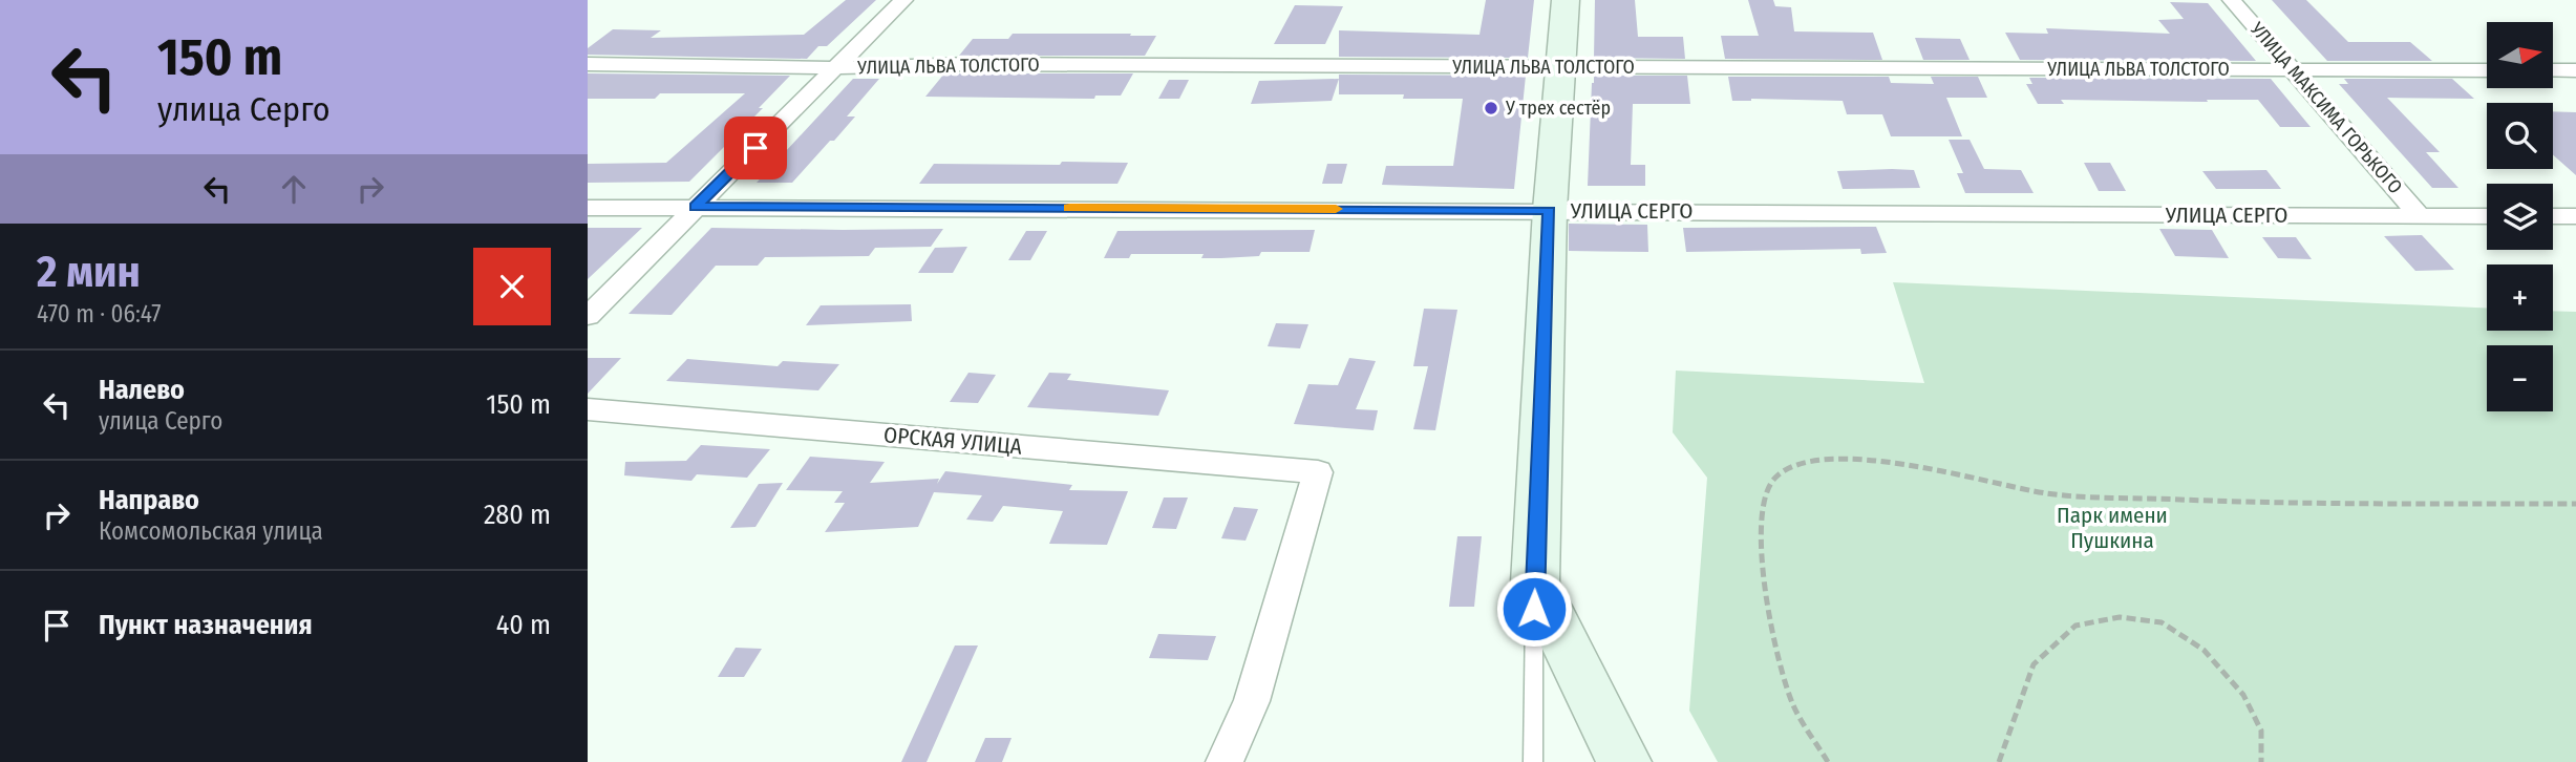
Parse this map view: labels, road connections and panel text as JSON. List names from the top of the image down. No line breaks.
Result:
{"streets":{"street":["УЛИЦА ЛЬВА ТОЛСТОГО","УЛИЦА МАКСИМА ГОРЬКОГО","УЛИЦА СЕРГО","ОРСКАЯ УЛИЦА"]},"crossings":[["УЛИЦА ЛЬВА ТОЛСТОГО","УЛИЦА МАКСИМА ГОРЬКОГО"],["УЛИЦА МАКСИМА ГОРЬКОГО","УЛИЦА СЕРГО"]],"parks":["Парк имени Пушкина"],"places":["У трех сестёр"],"north":"right","page":{"turn":["150 m","улица Серго"],"map_buttons":["+","−"],"heading":["2 мин","470 m · 06:47"],"list":[{"name":"Налево","note":"улица Серго","value":"150 m"},{"name":"Направо","note":"Комсомольская улица","value":"280 m"},{"name":"Пункт назначения","value":"40 m"}]}}
